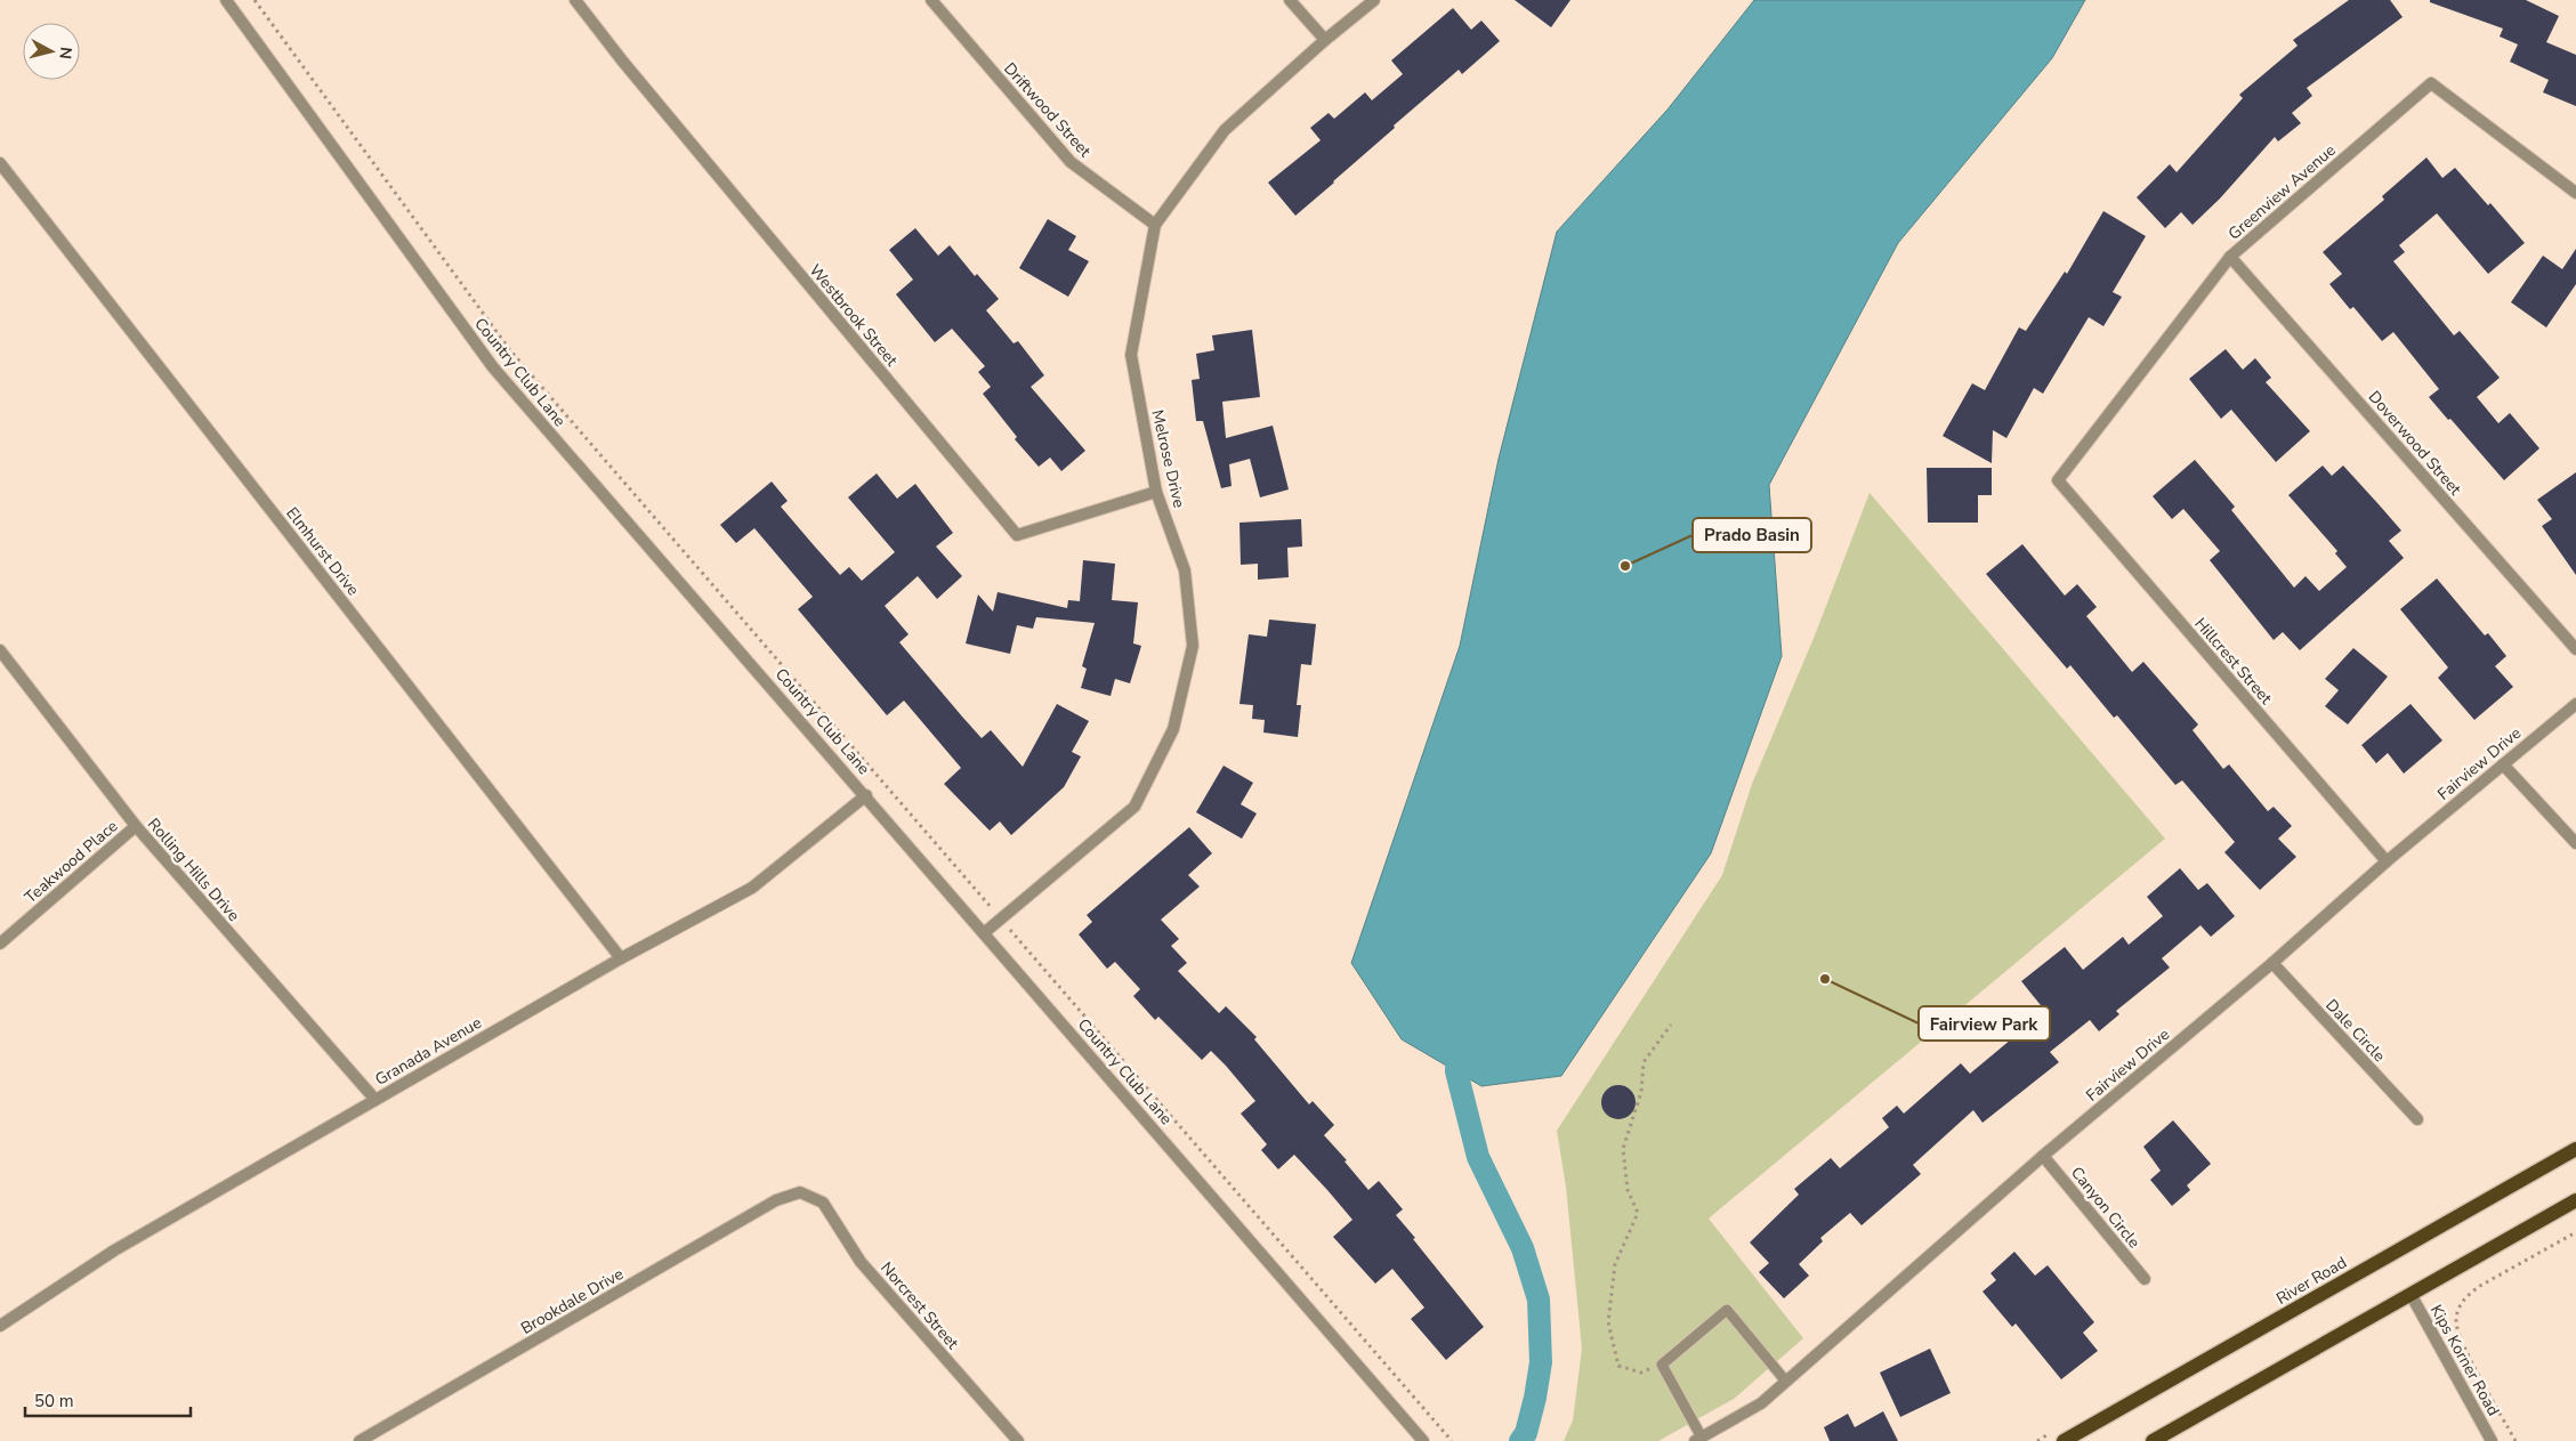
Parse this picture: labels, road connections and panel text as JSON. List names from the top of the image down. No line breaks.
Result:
{"streets":{"main road":["River Road"],"street":["Driftwood Street","Greenview Avenue","Westbrook Street","Country Club Lane","Doverwood Street","Melrose Drive","Elmhurst Drive","Hillcrest Street","Fairview Drive","Teakwood Place","Rolling Hills Drive","Dale Circle","Granada Avenue","Canyon Circle","Brookdale Drive","Norcrest Street","Kips Korner Road"]},"crossings":[["Driftwood Street","Melrose Drive"],["Greenview Avenue","Doverwood Street"],["Greenview Avenue","Hillcrest Street"],["Westbrook Street","Melrose Drive"],["Country Club Lane","Melrose Drive"],["Country Club Lane","Granada Avenue"],["Elmhurst Drive","Granada Avenue"],["Hillcrest Street","Fairview Drive"],["Fairview Drive","Dale Circle"],["Fairview Drive","Canyon Circle"],["Teakwood Place","Rolling Hills Drive"],["Rolling Hills Drive","Granada Avenue"],["Brookdale Drive","Norcrest Street"]],"places":["Prado Basin","Fairview Park"],"scale_bar":"50 m","north":"right"}
